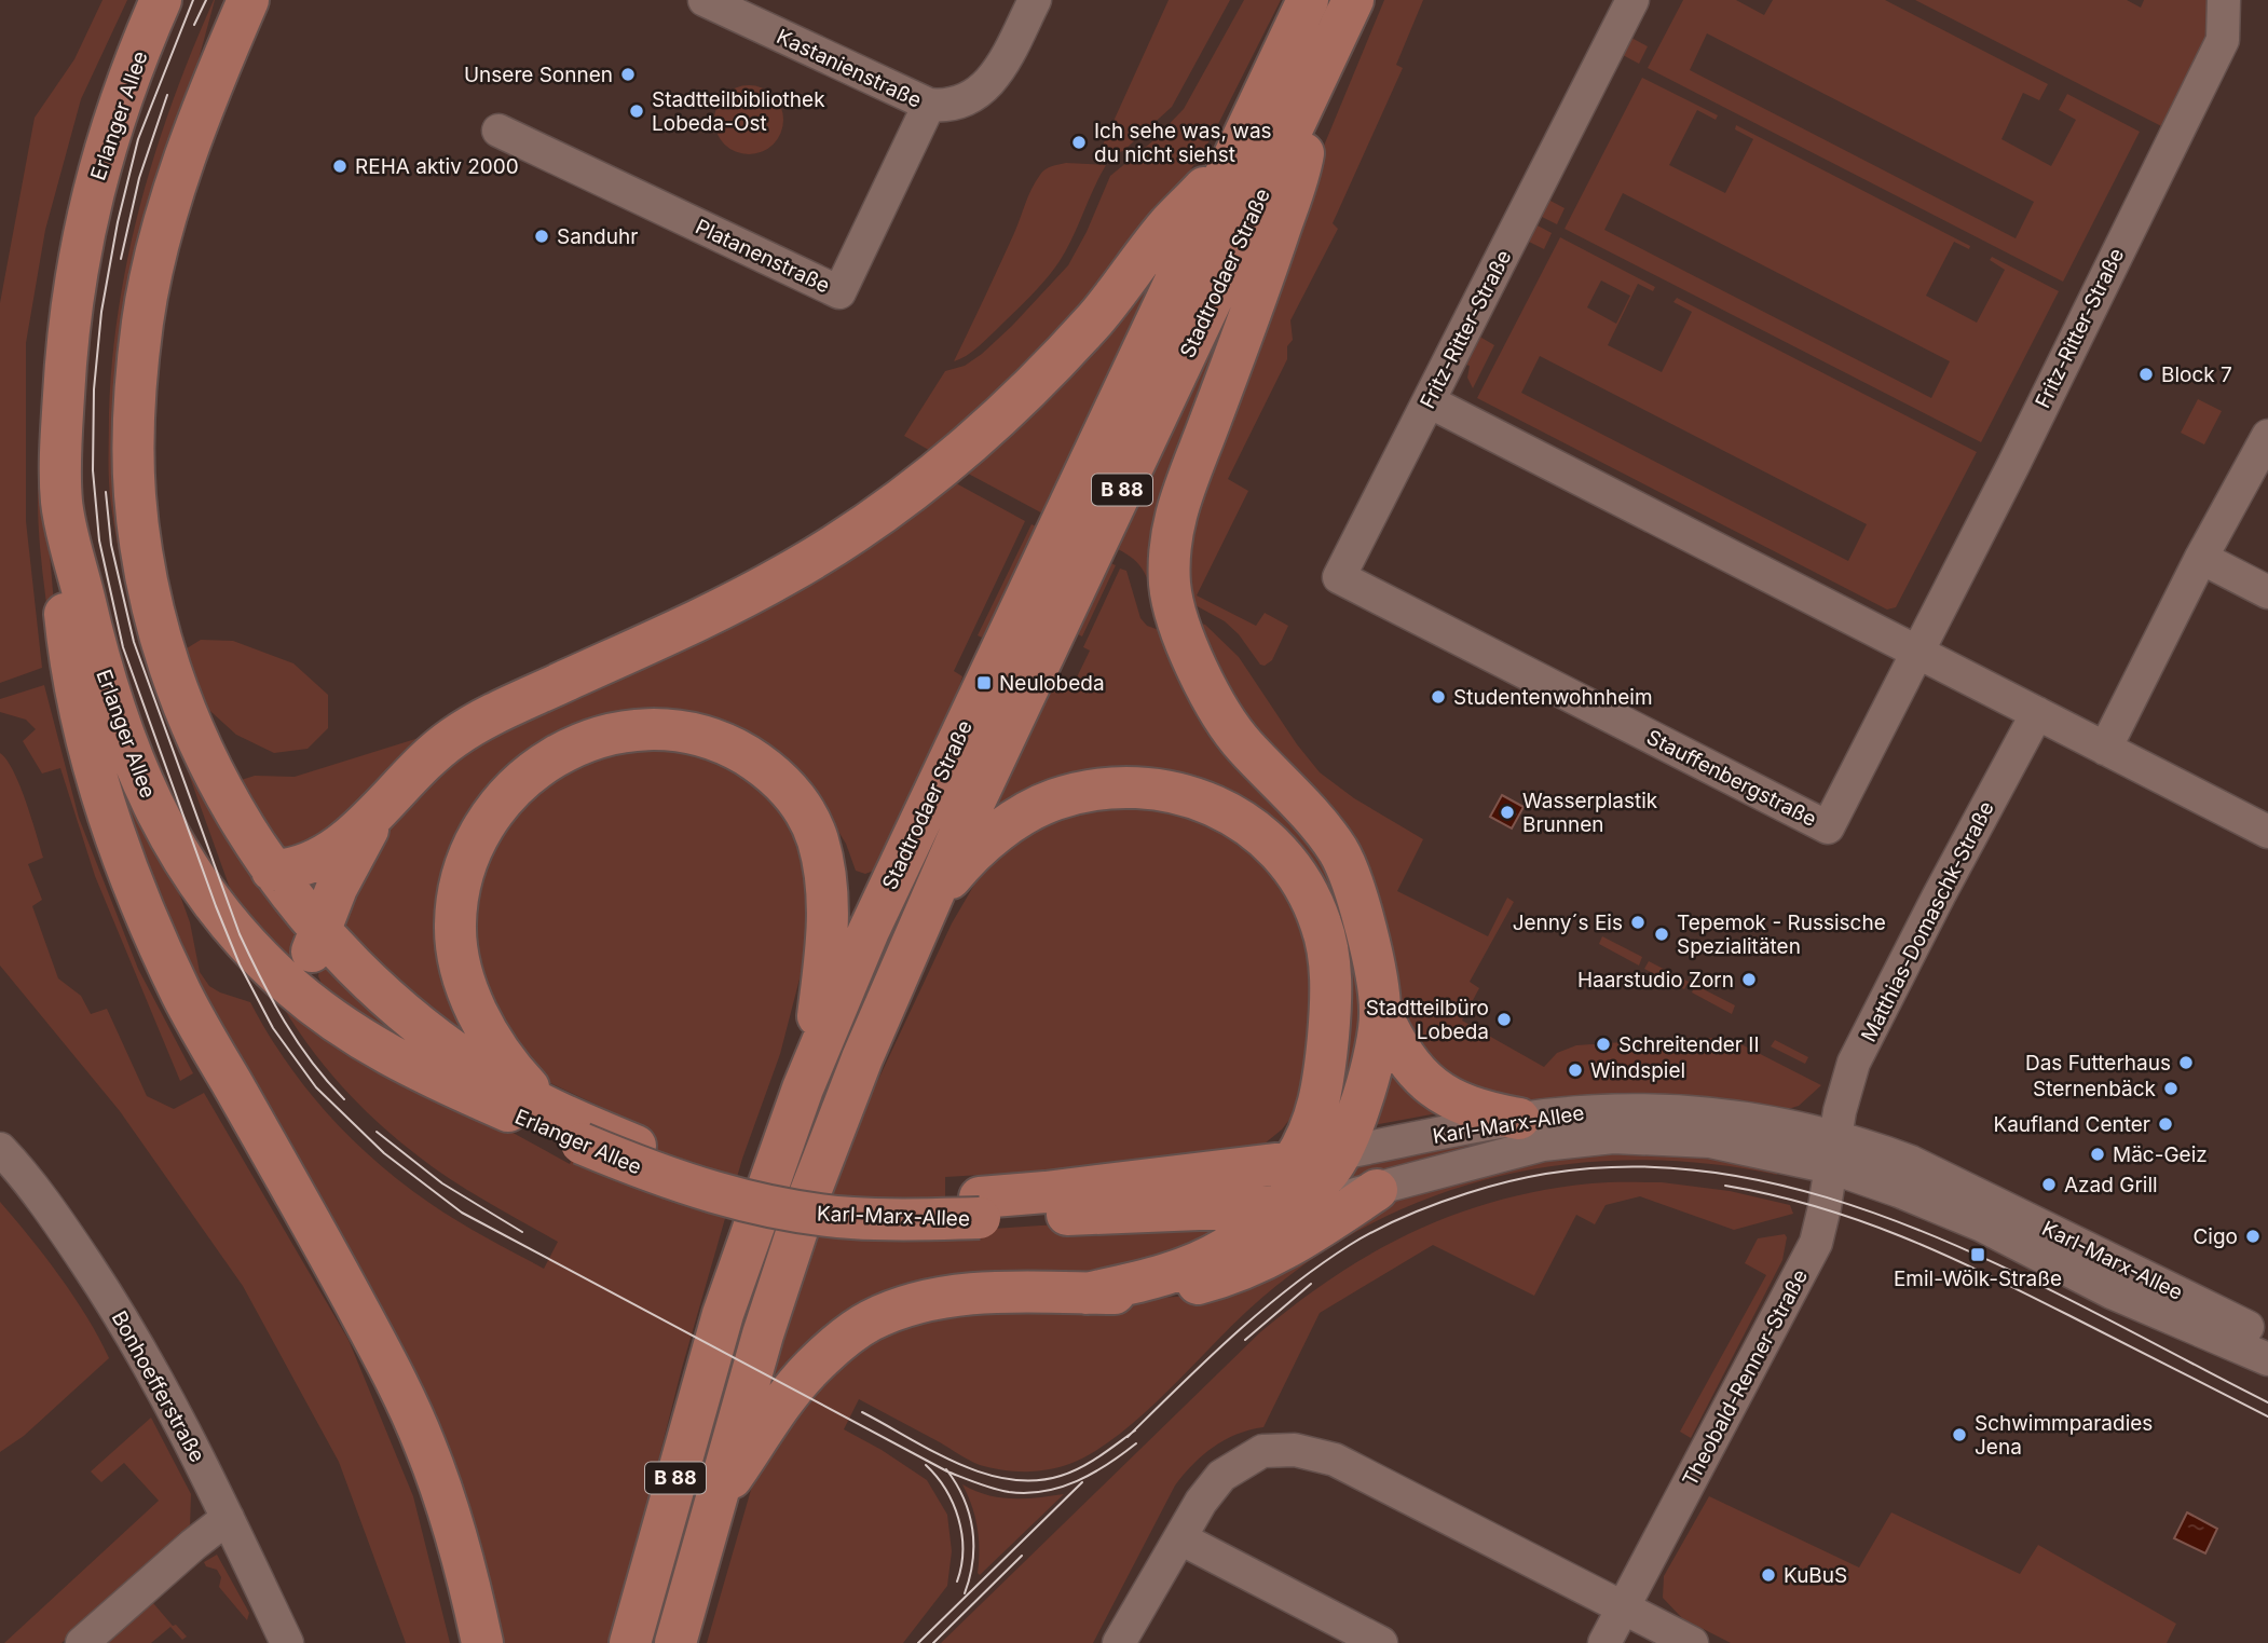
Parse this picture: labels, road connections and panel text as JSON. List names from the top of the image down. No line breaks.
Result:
{"streets":{"main road":["Erlanger Allee","Stadtrodaer Straße","B 88","Karl-Marx-Allee"],"street":["Kastanienstraße","Platanenstraße","Fritz-Ritter-Straße","Stauffenbergstraße","Matthias-Domaschk-Straße","Theobald-Renner-Straße","Bonhoefferstraße"]},"crossings":[["Kastanienstraße","Platanenstraße"],["Erlanger Allee","Karl-Marx-Allee"],["Fritz-Ritter-Straße","Stauffenbergstraße"],["Matthias-Domaschk-Straße","Karl-Marx-Allee"],["Matthias-Domaschk-Straße","Theobald-Renner-Straße"],["Karl-Marx-Allee","Theobald-Renner-Straße"]],"places":{"other":["Unsere Sonnen","Stadtteilbibliothek Lobeda-Ost","Ich sehe was, was du nicht siehst","REHA aktiv 2000","Sanduhr","Block 7","Studentenwohnheim","Wasserplastik Brunnen","Jenny´s Eis","Tepemok - Russische Spezialitäten","Haarstudio Zorn","Stadtteilbüro Lobeda","Schreitender II","Das Futterhaus","Windspiel","Sternenbäck","Kaufland Center","Mäc-Geiz","Azad Grill","Cigo","Schwimmparadies Jena","KuBuS"],"transit":["Neulobeda","Emil-Wölk-Straße"]}}
